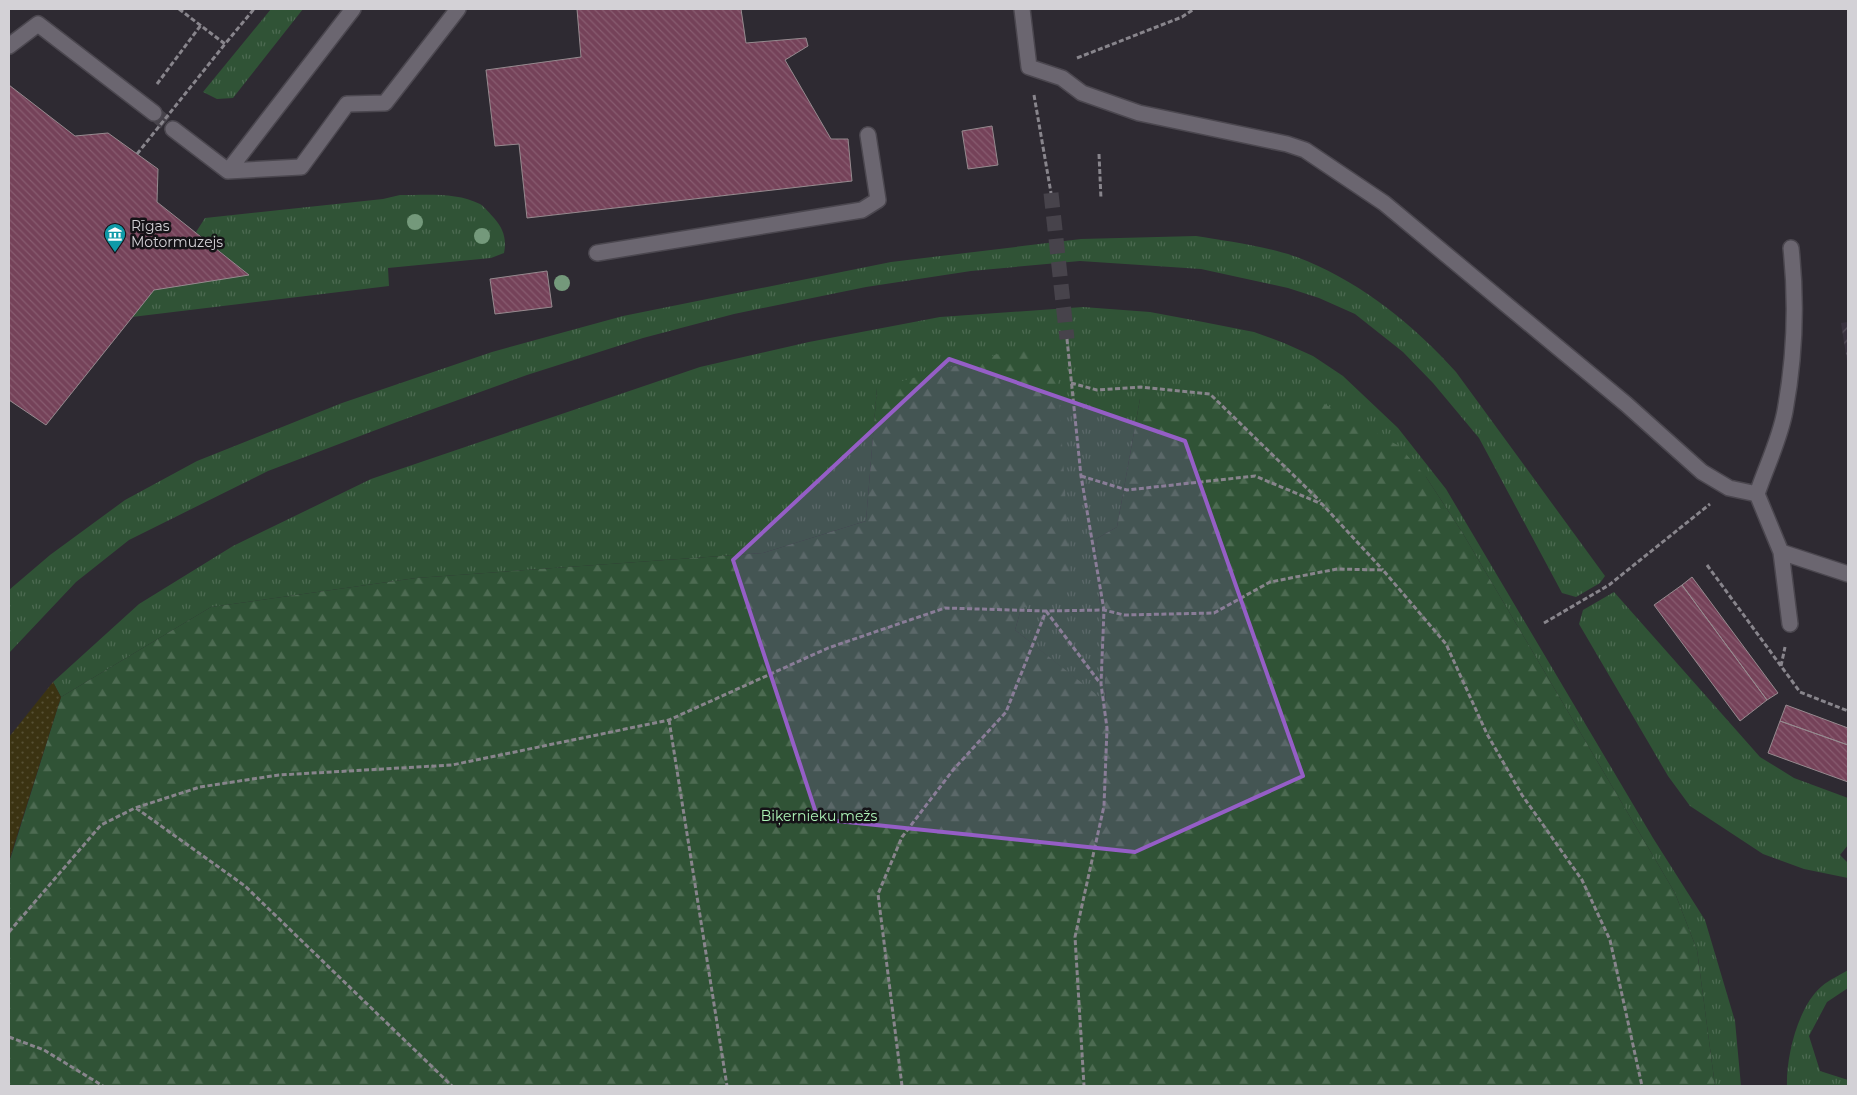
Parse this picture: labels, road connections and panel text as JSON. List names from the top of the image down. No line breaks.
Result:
{"parks":["Biķernieku mežs"],"places":{"museum":["Rīgas Motormuzejs"]}}
